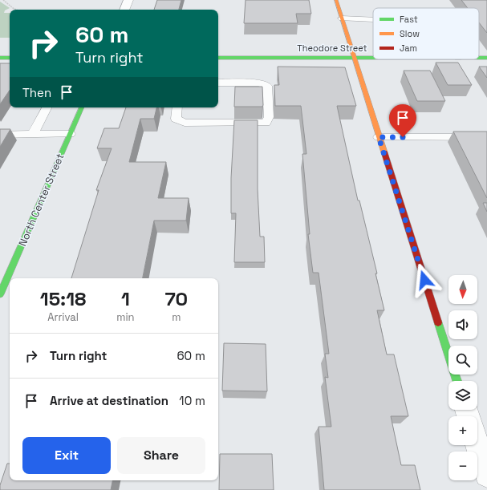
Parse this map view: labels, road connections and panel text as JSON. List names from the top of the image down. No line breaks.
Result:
{"streets":{"street":["Theodore Street","North Center Street"]},"legend":["Fast","Slow","Jam"],"north":"bottom","page":{"turn":["60 m","Turn right"],"then":"Then","map_buttons":["+","−"],"eta":["15:18","Arrival","1","min","70","m"],"list":[{"name":"Turn right","value":"60 m"},{"name":"Arrive at destination","value":"10 m"}],"buttons":["Exit","Share"]}}
